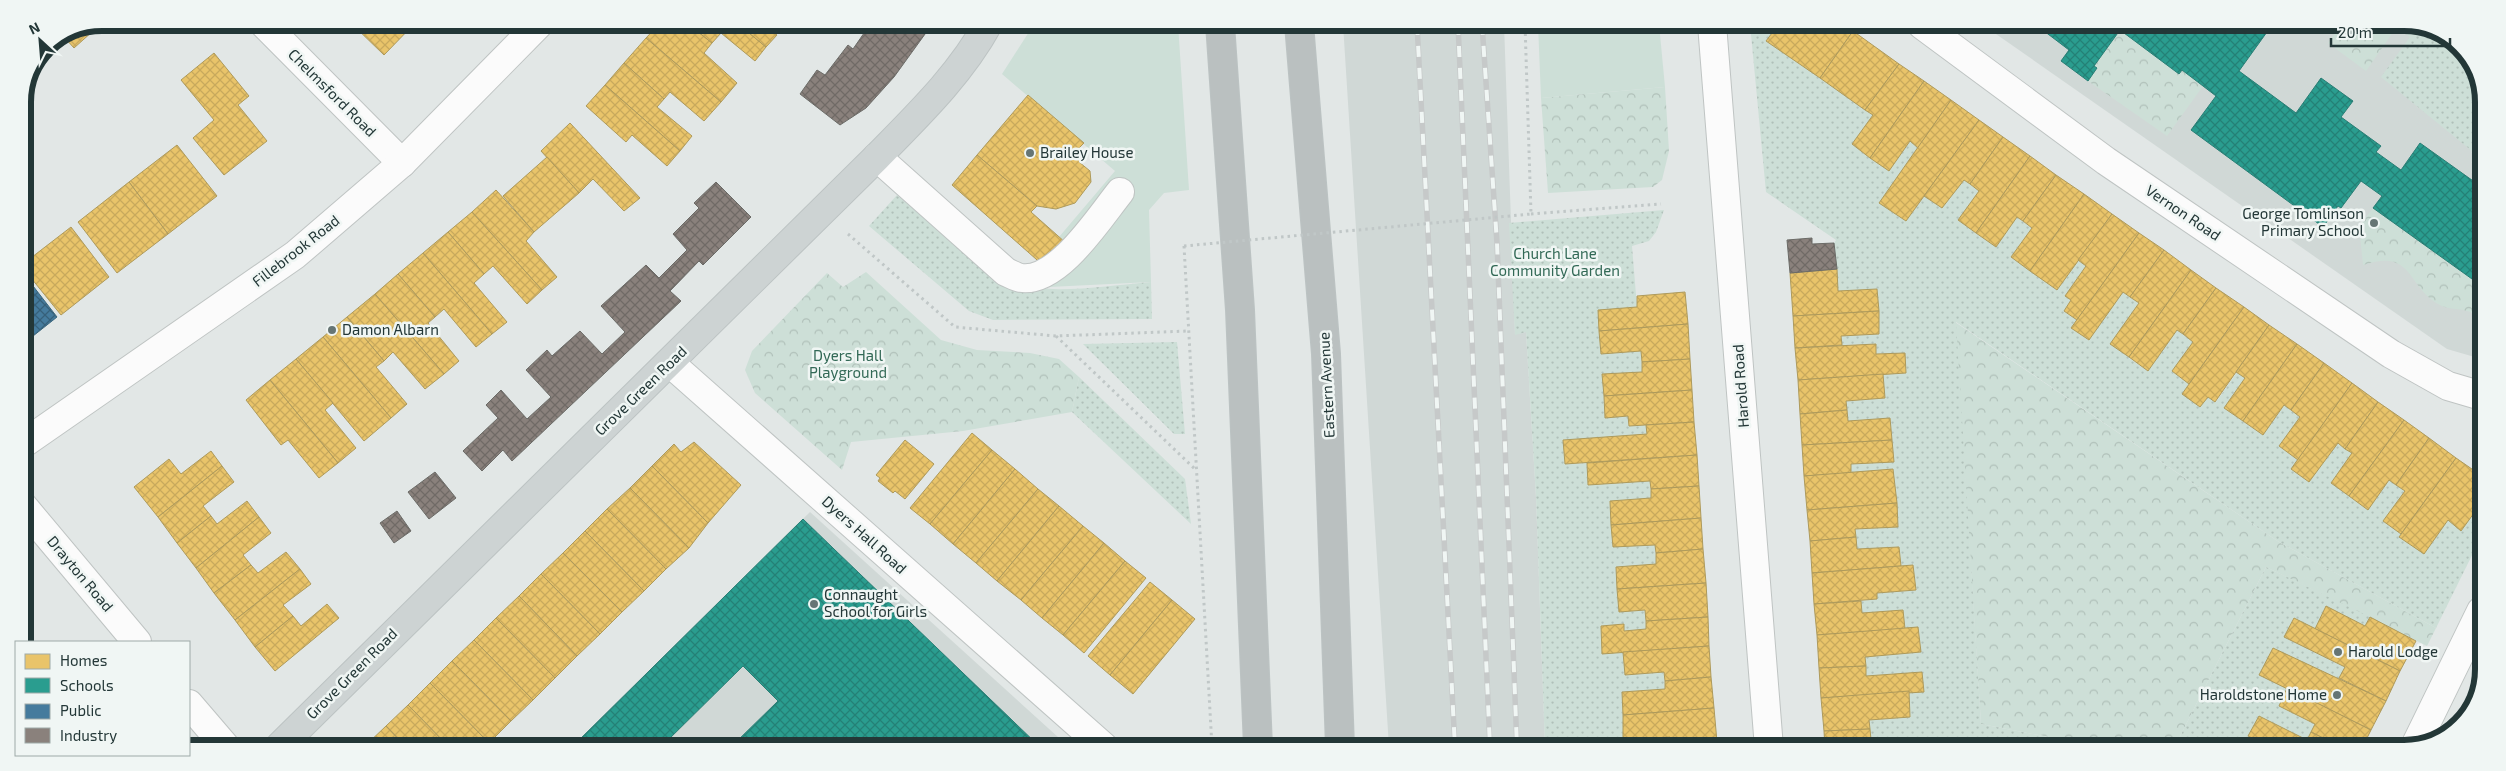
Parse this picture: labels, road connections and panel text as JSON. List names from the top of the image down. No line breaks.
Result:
{"streets":{"highway":["Eastern Avenue"],"main road":["Grove Green Road"],"street":["Chelmsford Road","Vernon Road","Fillebrook Road","Harold Road","Dyers Hall Road","Drayton Road"]},"crossings":[["Chelmsford Road","Fillebrook Road"],["Grove Green Road","Dyers Hall Road"]],"parks":["Church Lane Community Garden","Dyers Hall Playground"],"places":["Brailey House","George Tomlinson Primary School","Damon Albarn","Connaught School for Girls","Harold Lodge","Haroldstone Home"],"legend":["Homes","Schools","Public","Industry"],"scale_bar":"20 m","north":"top left"}
